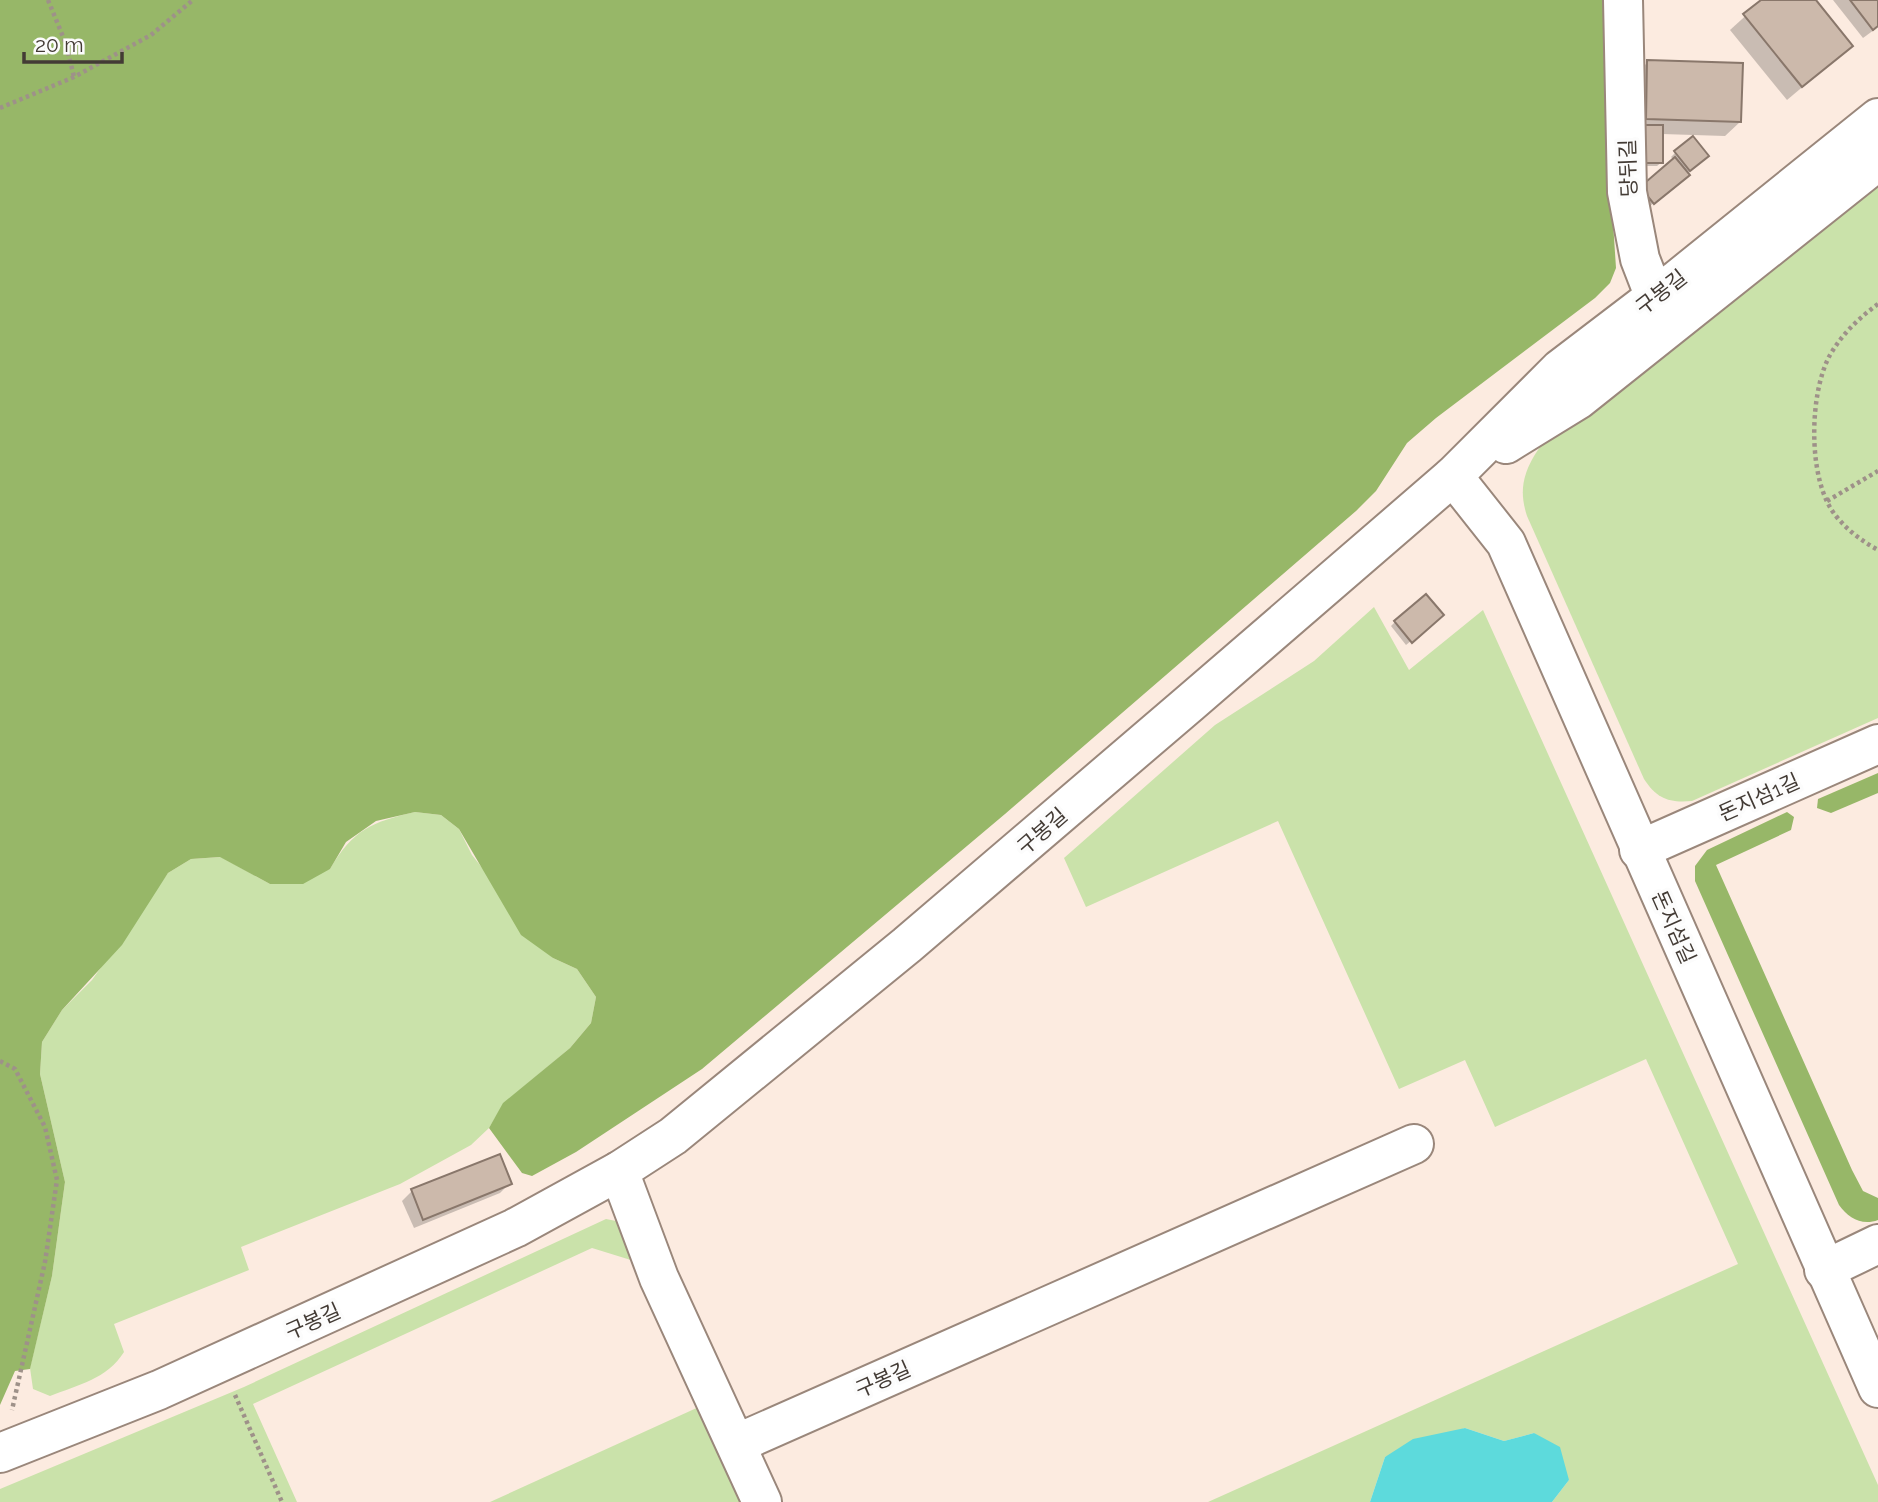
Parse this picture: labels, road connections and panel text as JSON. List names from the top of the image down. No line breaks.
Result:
{"streets":{"street":["당뒤길","구봉길","돈지섬1길","돈지섬길"]},"crossings":[["당뒤길","구봉길"],["구봉길","돈지섬길"],["돈지섬1길","돈지섬길"]],"scale_bar":"20 m"}
